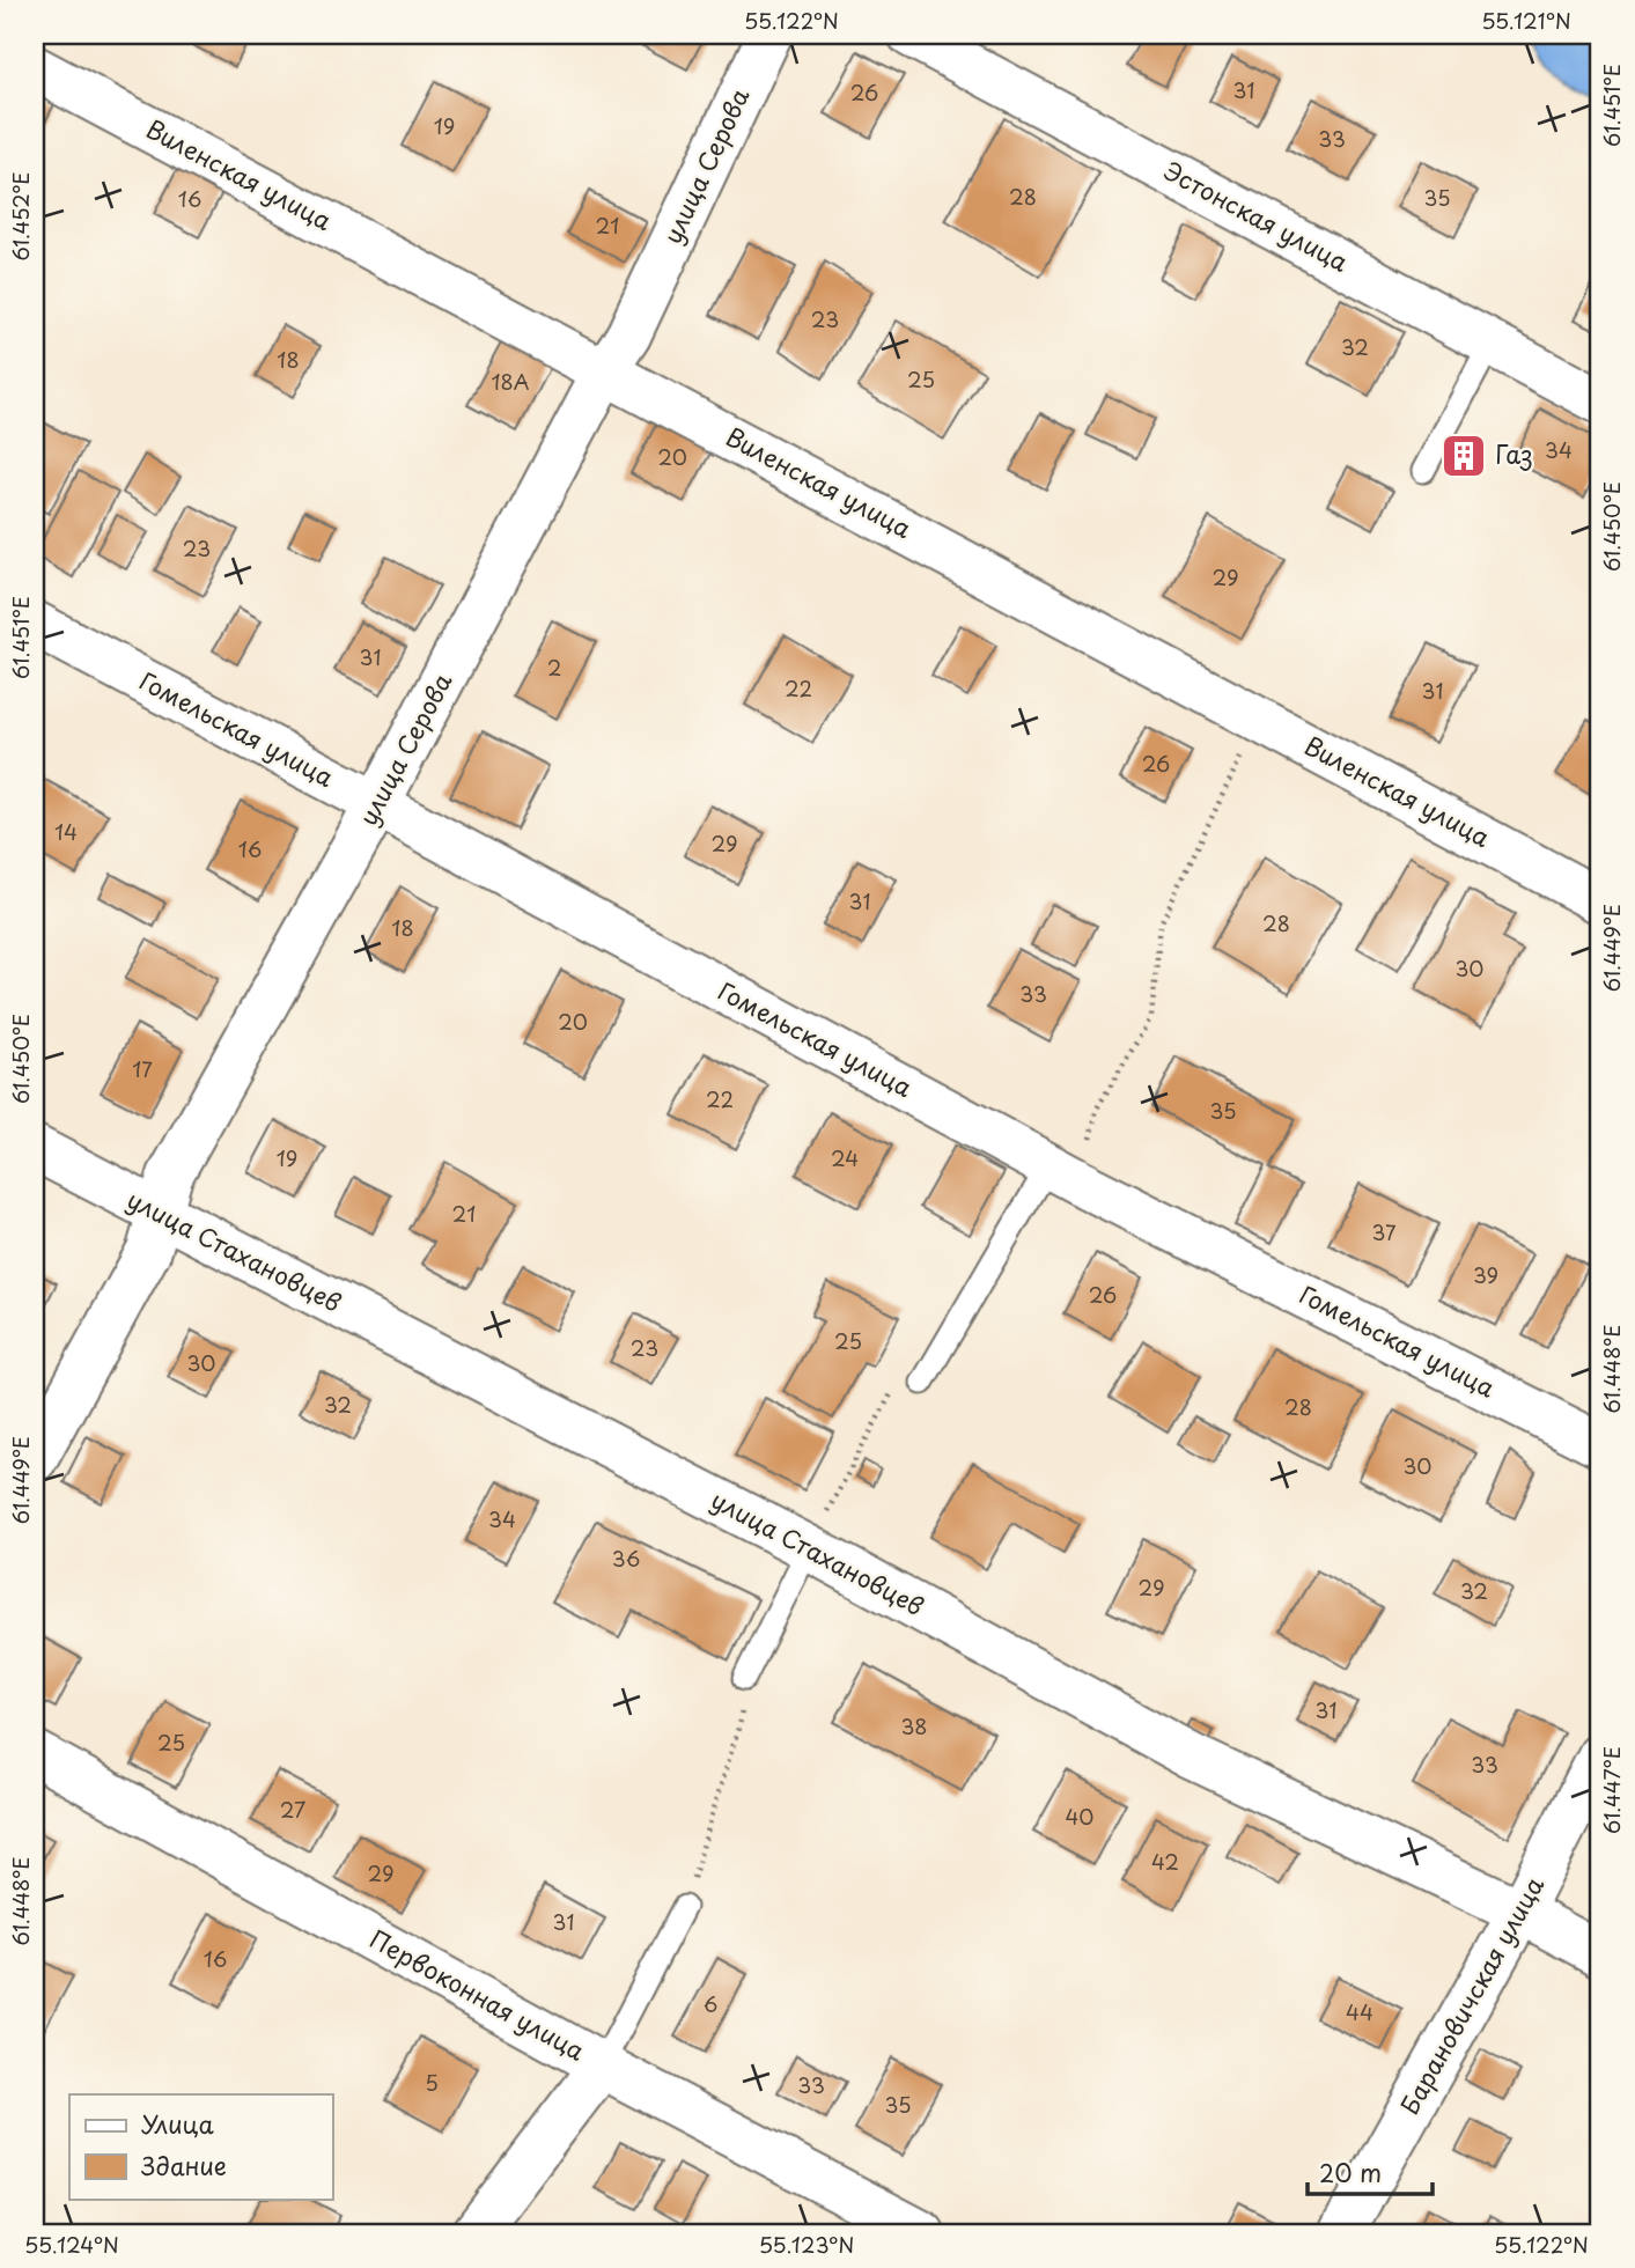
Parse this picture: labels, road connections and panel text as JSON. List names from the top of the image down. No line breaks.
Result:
{"streets":{"street":["улица Серова","Виленская улица","Эстонская улица","Гомельская улица","улица Стахановцев","Первоконная улица","Барановичская улица"]},"crossings":[["улица Серова","Виленская улица"],["улица Серова","Гомельская улица"],["улица Серова","улица Стахановцев"],["улица Стахановцев","Барановичская улица"]],"places":{"building":["Газ"]},"house_numbers":["31","26","19","33","28","35","16","21","23","32","18","25","18А","34","20","23","29","31","2","22","31","26","14","29","16","31","28","18","30","33","20","17","22","35","19","24","21","37","39","26","25","23","30","32","28","30","34","36","29","32","31","38","25","33","27","40","42","29","31","16","6","44","5","33","35"],"legend":["Улица","Здание"],"scale_bar":"20 m","coordinates":["55.122°N","55.121°N","61.451°E","61.452°E","61.450°E","61.449°E","61.448°E","61.447°E","55.124°N","55.123°N"]}
